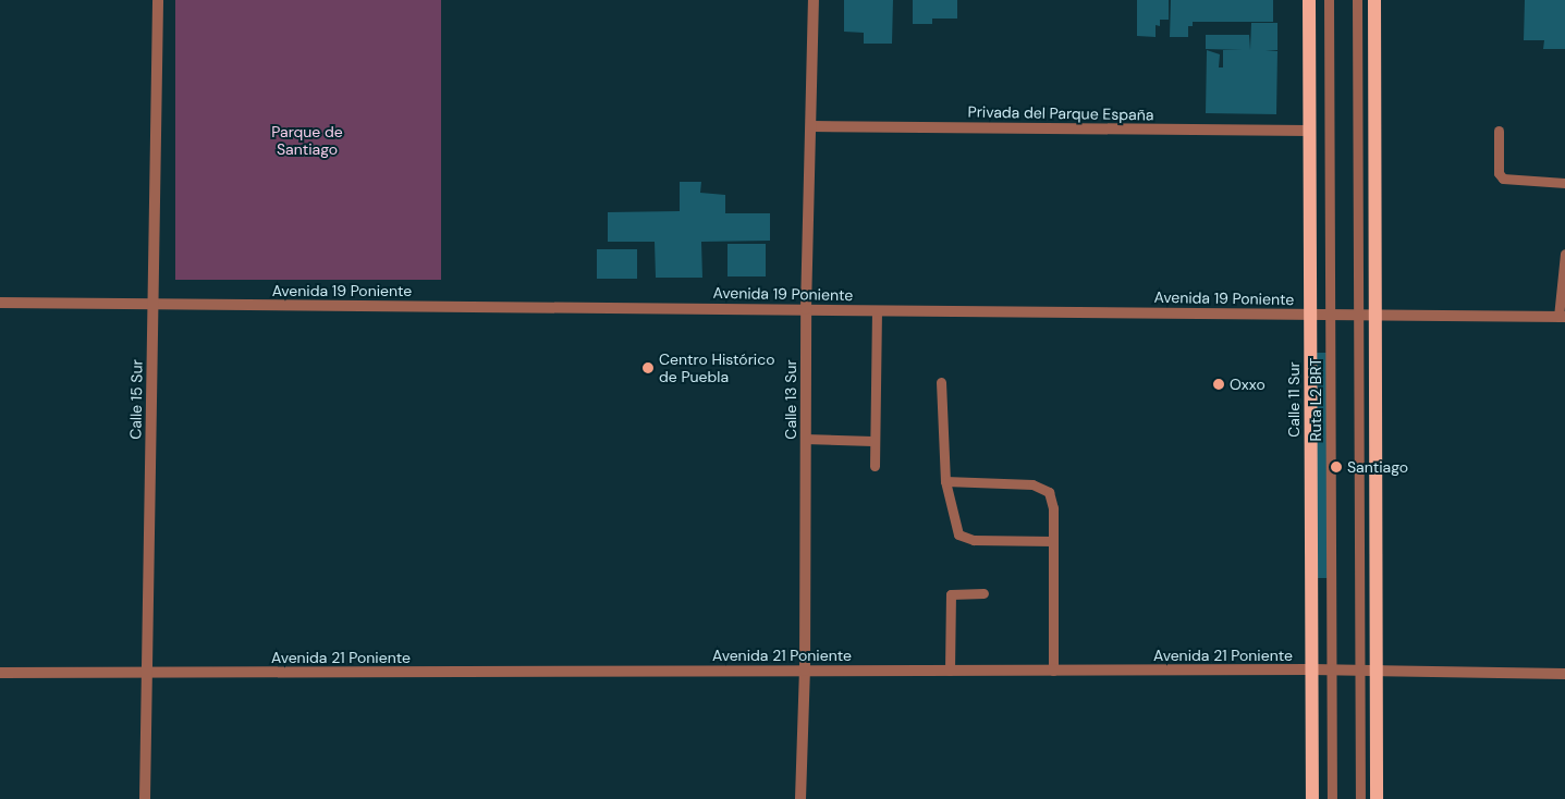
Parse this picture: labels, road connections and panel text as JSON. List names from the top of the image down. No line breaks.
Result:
{"streets":{"main road":["Calle 11 Sur"],"street":["Privada del Parque España","Avenida 19 Poniente","Calle 15 Sur","Calle 13 Sur","Avenida 21 Poniente"],"lane":["Ruta L2 BRT"]},"crossings":[["Privada del Parque España","Calle 13 Sur"],["Privada del Parque España","Calle 11 Sur"],["Avenida 19 Poniente","Calle 15 Sur"],["Avenida 19 Poniente","Calle 13 Sur"],["Avenida 19 Poniente","Calle 11 Sur"],["Avenida 19 Poniente","Ruta L2 BRT"],["Calle 15 Sur","Avenida 21 Poniente"],["Calle 13 Sur","Avenida 21 Poniente"],["Calle 11 Sur","Avenida 21 Poniente"],["Ruta L2 BRT","Avenida 21 Poniente"]],"parks":["Parque de Santiago"],"places":["Centro Histórico de Puebla","Oxxo","Santiago"]}
